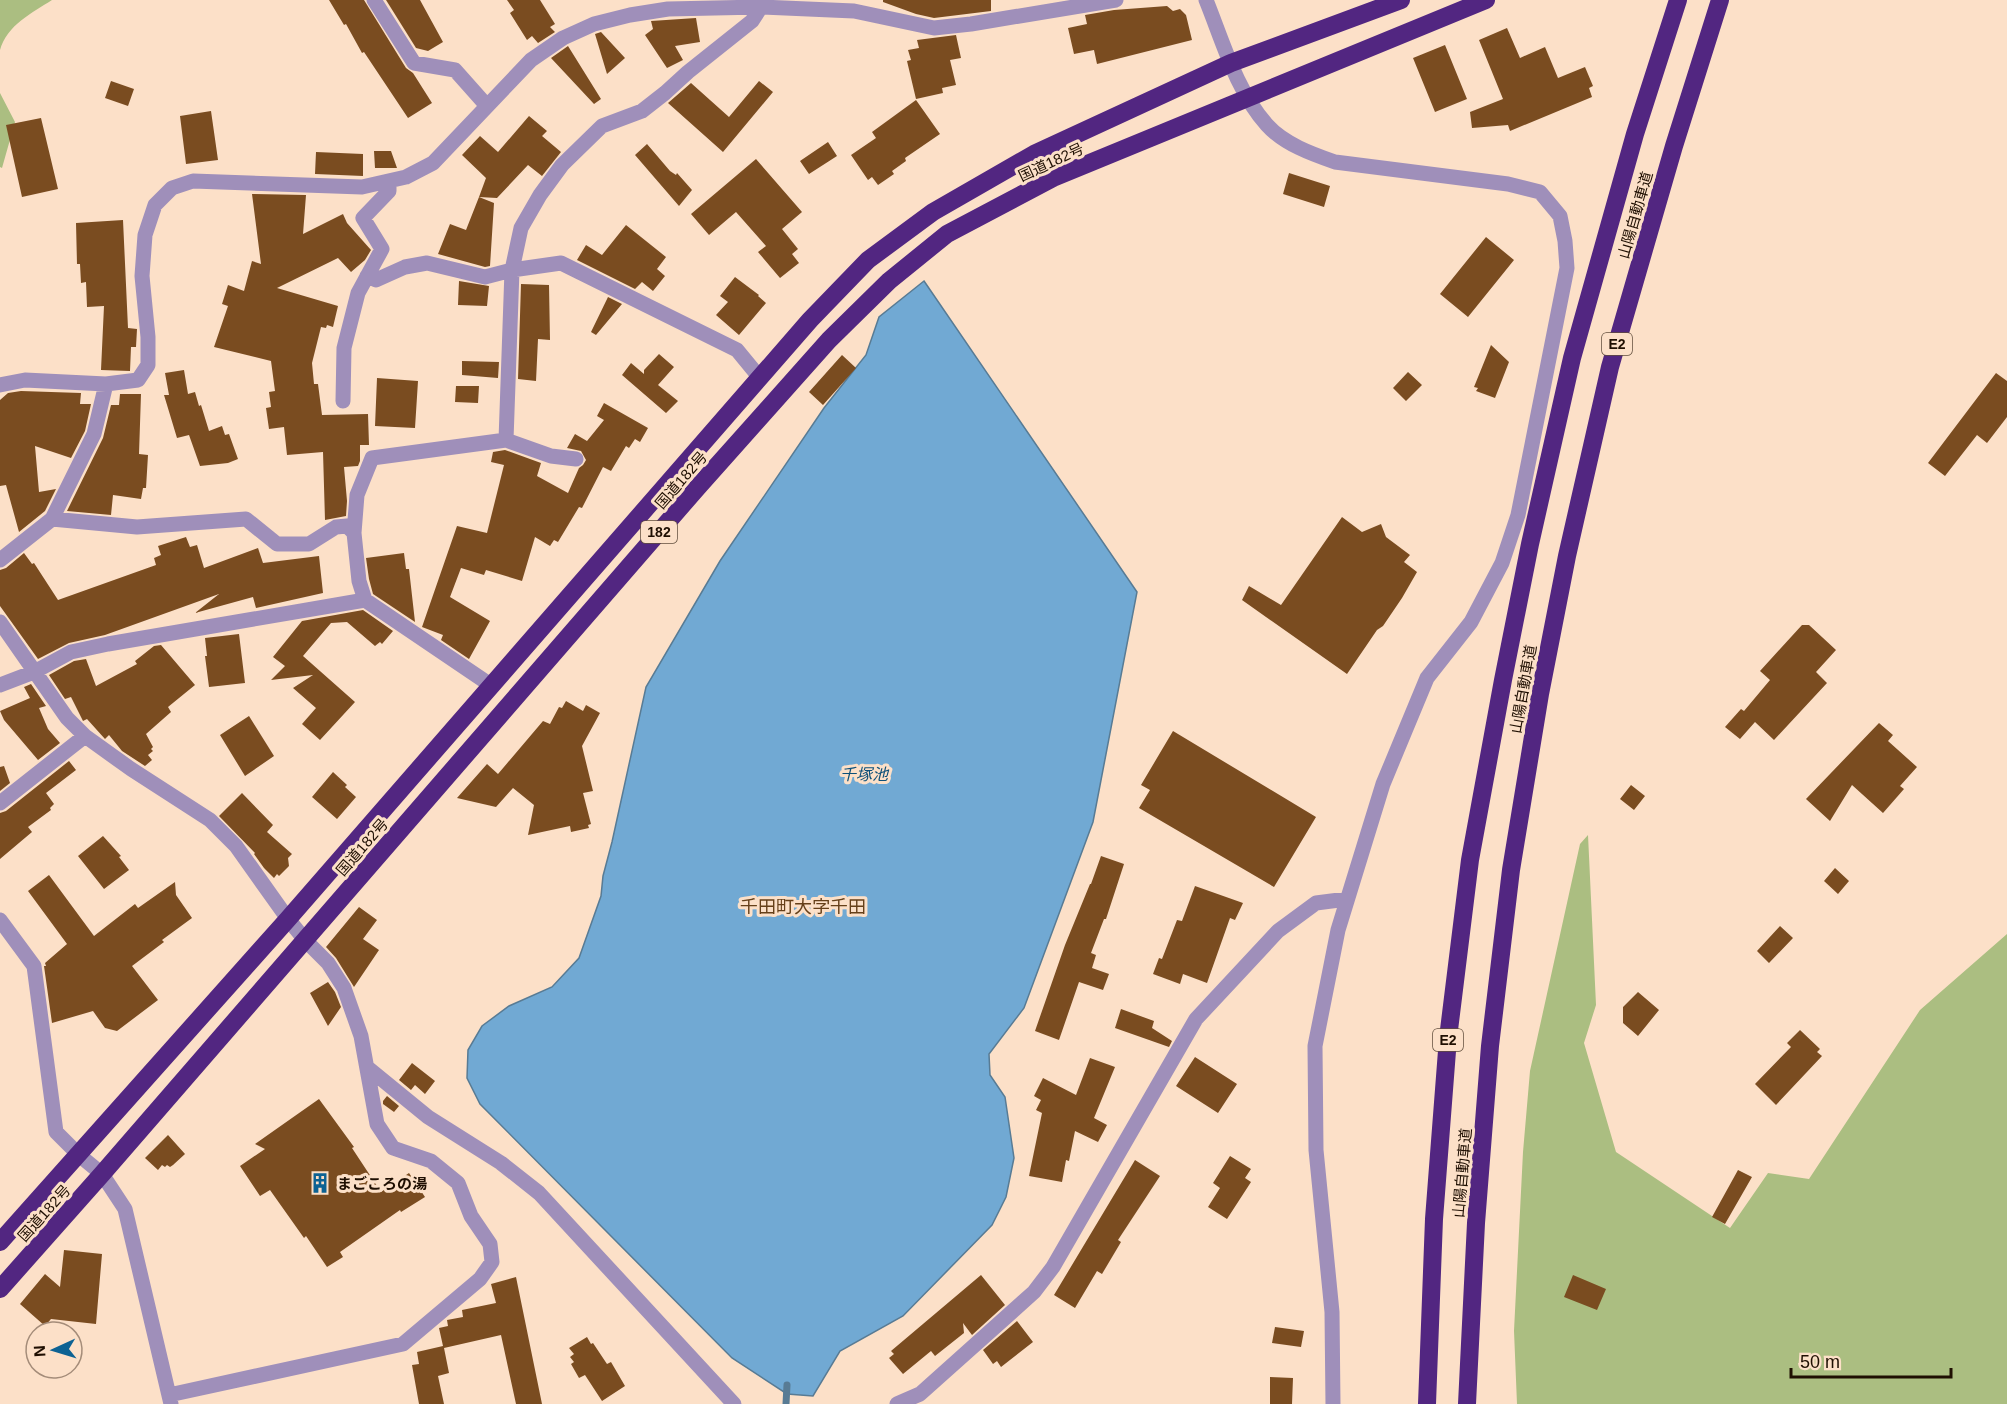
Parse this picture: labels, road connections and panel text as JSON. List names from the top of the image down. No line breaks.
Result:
{"streets":{"highway":["国道182号","山陽自動車道","E2","182"]},"districts":["千田町大字千田"],"water":["千塚池"],"places":{"building":["まごころの湯"]},"scale_bar":"50 m","north":"left"}
